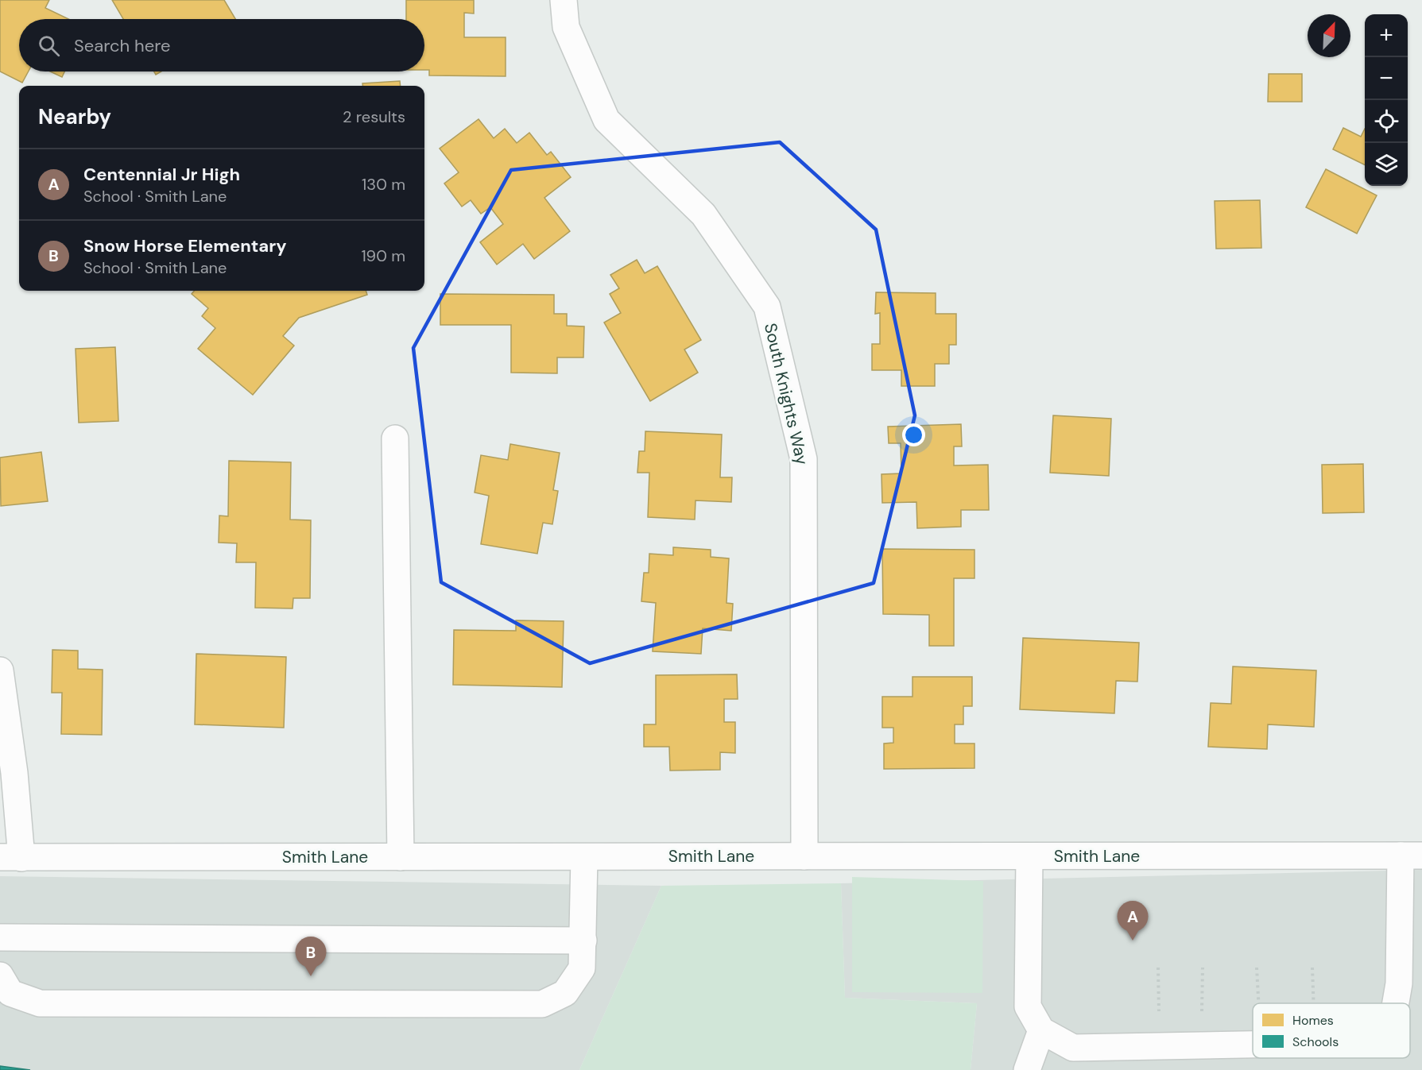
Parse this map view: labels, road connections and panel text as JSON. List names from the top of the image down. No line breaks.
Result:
{"streets":{"street":["South Knights Way","Smith Lane"]},"crossings":[["South Knights Way","Smith Lane"]],"legend":["Homes","Schools"],"north":"top right","page":{"map_buttons":["+","−"],"search":"Search here","heading":["Nearby","2 results"],"list":[{"mark":"A","name":"Centennial Jr High","note":"School · Smith Lane","value":"130 m"},{"mark":"B","name":"Snow Horse Elementary","note":"School · Smith Lane","value":"190 m"}],"pins":["A","B"]}}
